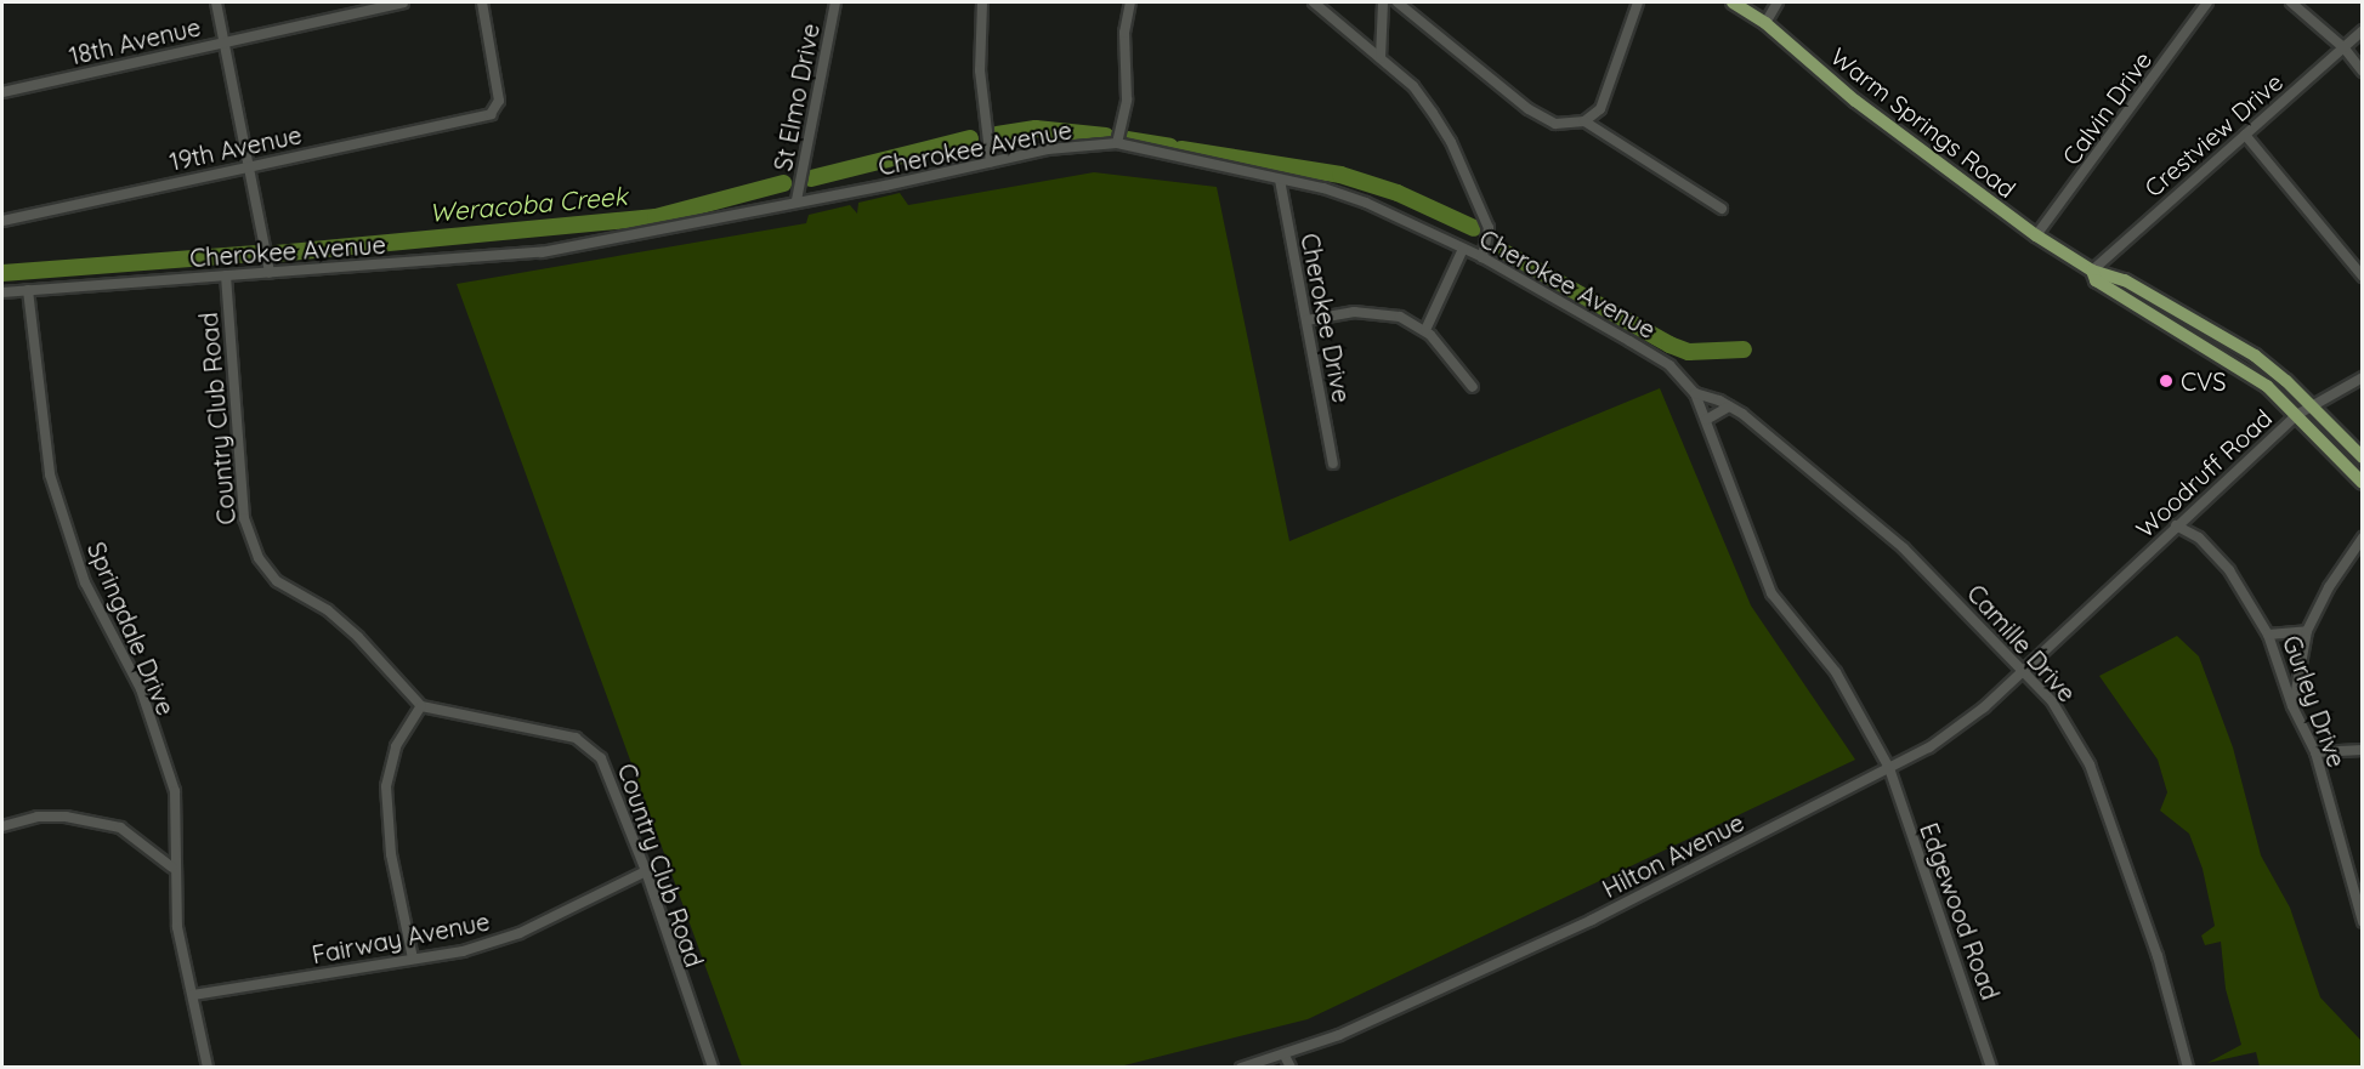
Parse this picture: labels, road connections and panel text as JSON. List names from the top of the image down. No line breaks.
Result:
{"streets":{"main road":["Warm Springs Road"],"street":["18th Avenue","St Elmo Drive","Calvin Drive","Crestview Drive","19th Avenue","Cherokee Avenue","Cherokee Drive","Country Club Road","Woodruff Road","Springdale Drive","Camille Drive","Gurley Drive","Hilton Avenue","Edgewood Road","Fairway Avenue"]},"crossings":[["St Elmo Drive","Cherokee Avenue"],["Calvin Drive","Warm Springs Road"],["Warm Springs Road","Crestview Drive"],["Warm Springs Road","Woodruff Road"],["Cherokee Avenue","Cherokee Drive"],["Cherokee Avenue","Country Club Road"],["Cherokee Avenue","Springdale Drive"],["Cherokee Avenue","Camille Drive"],["Cherokee Avenue","Hilton Avenue"],["Cherokee Avenue","Edgewood Road"],["Country Club Road","Fairway Avenue"],["Woodruff Road","Gurley Drive"],["Woodruff Road","Hilton Avenue"],["Springdale Drive","Fairway Avenue"],["Camille Drive","Hilton Avenue"],["Hilton Avenue","Edgewood Road"]],"water":["Weracoba Creek"],"places":["CVS"]}
